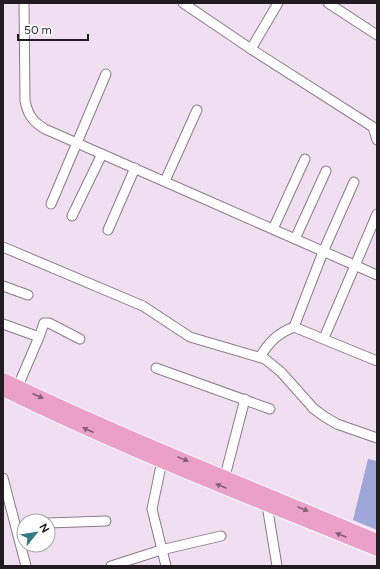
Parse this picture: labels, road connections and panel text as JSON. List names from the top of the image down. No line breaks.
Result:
{"scale_bar":"50 m","north":"top right"}
